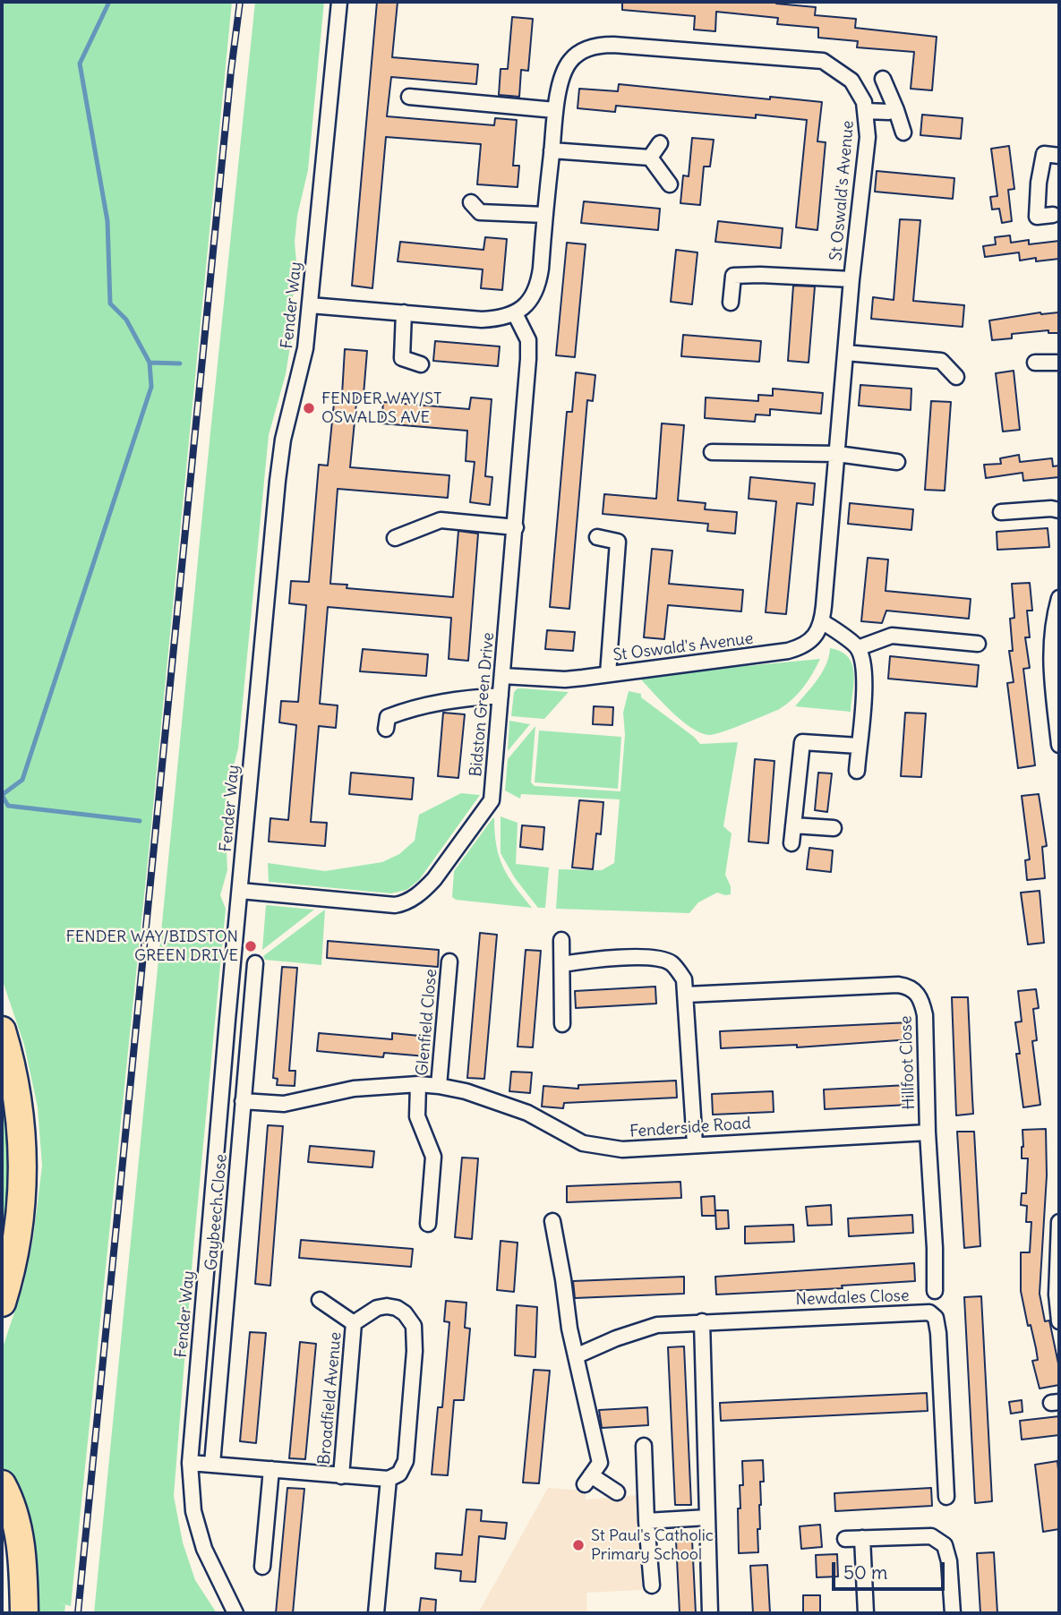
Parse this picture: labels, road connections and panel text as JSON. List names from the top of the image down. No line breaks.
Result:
{"streets":{"street":["St Oswald's Avenue","Fender Way","Bidston Green Drive","Glenfield Close","Hillfoot Close","Fenderside Road","Gaybeech Close","Newdales Close","Broadfield Avenue"]},"crossings":[["St Oswald's Avenue","Bidston Green Drive"],["Fender Way","Bidston Green Drive"],["Fender Way","Broadfield Avenue"],["Glenfield Close","Fenderside Road"],["Hillfoot Close","Fenderside Road"],["Fenderside Road","Gaybeech Close"],["Gaybeech Close","Broadfield Avenue"]],"places":["FENDER WAY/ST OSWALDS AVE","FENDER WAY/BIDSTON GREEN DRIVE","St Paul's Catholic Primary School"],"scale_bar":"50 m"}
